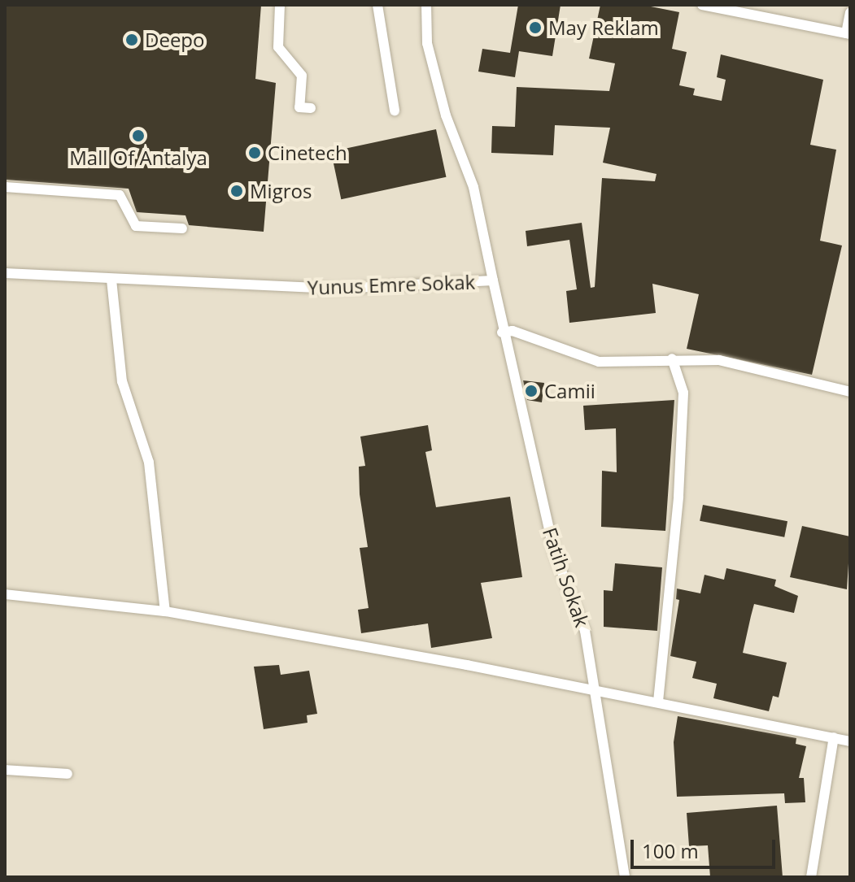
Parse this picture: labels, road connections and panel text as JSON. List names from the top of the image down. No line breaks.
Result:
{"streets":{"street":["Yunus Emre Sokak","Fatih Sokak"]},"crossings":[["Yunus Emre Sokak","Fatih Sokak"]],"places":["May Reklam","Deepo","Mall Of Antalya","Cinetech","Migros","Camii"],"scale_bar":"100 m"}
